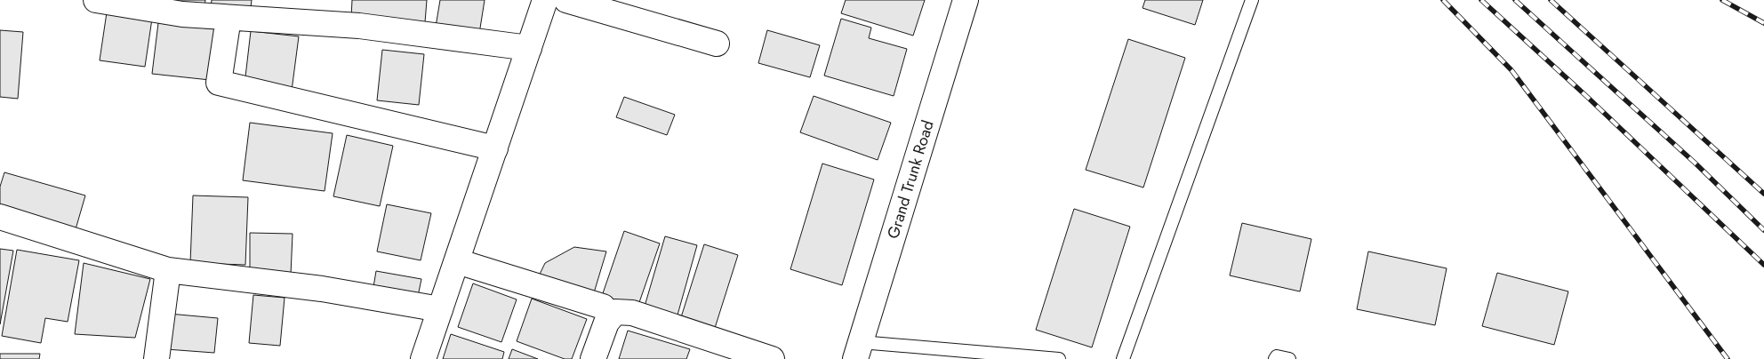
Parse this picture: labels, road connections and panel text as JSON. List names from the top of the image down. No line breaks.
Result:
{"streets":{"street":["Grand Trunk Road"]}}
